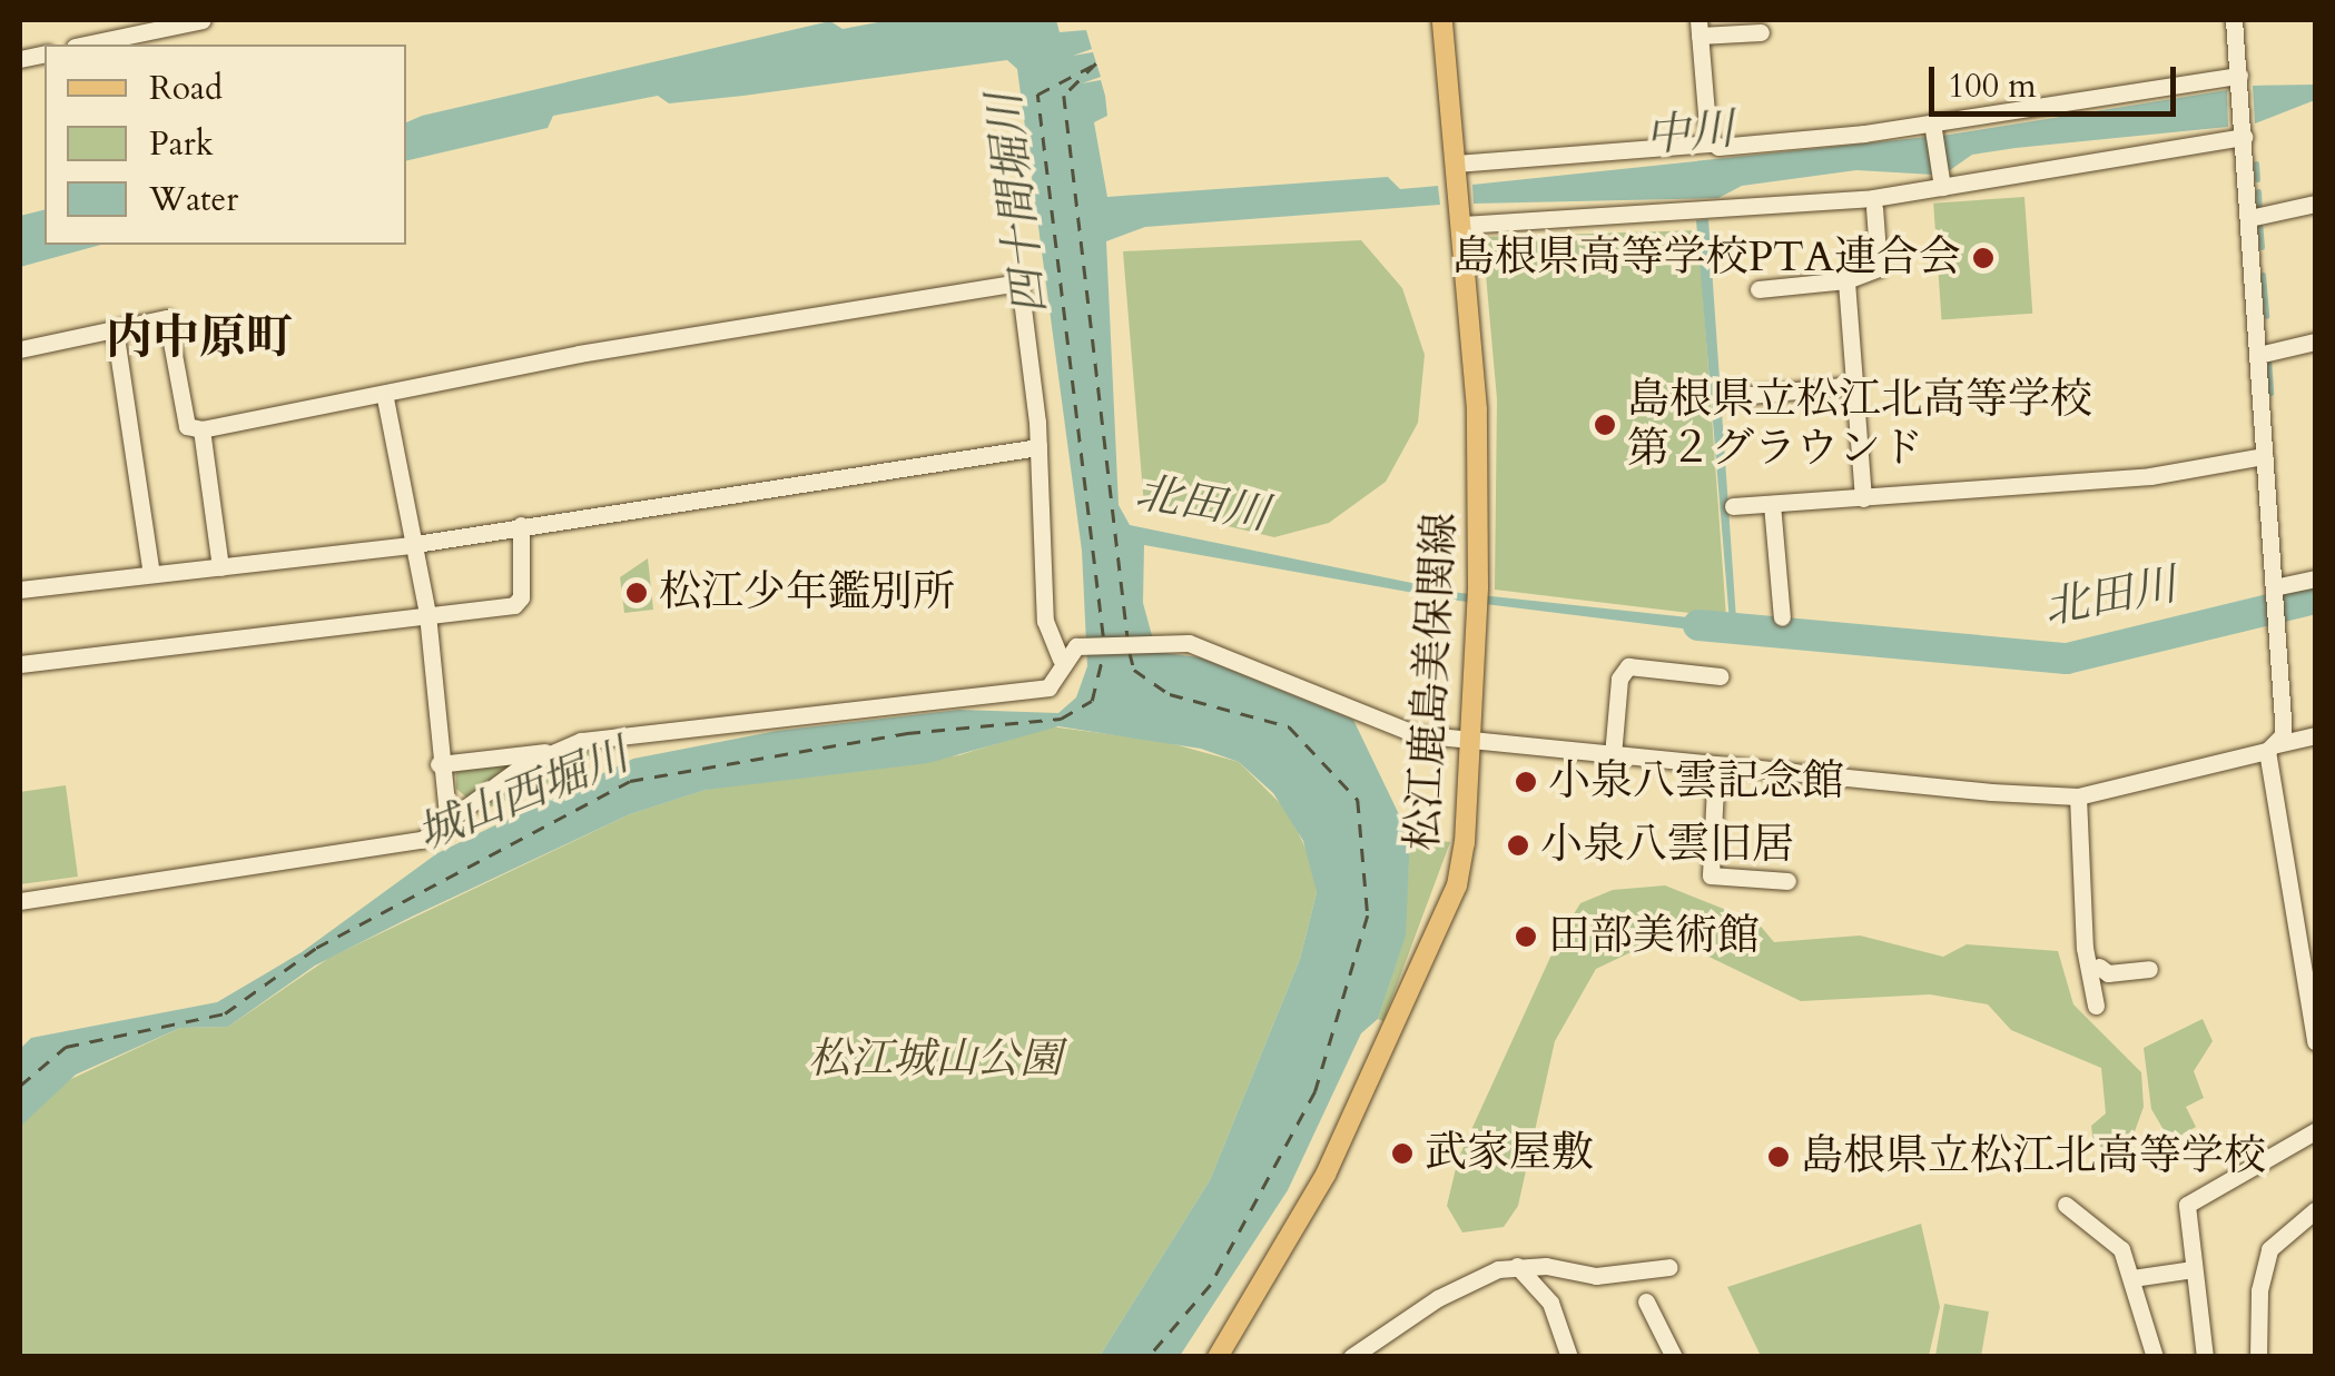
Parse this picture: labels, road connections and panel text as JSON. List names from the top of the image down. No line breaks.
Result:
{"streets":{"main road":["松江鹿島美保関線"]},"districts":["内中原町"],"water":["中川","四十間堀川","北田川","城山西堀川"],"parks":["松江城山公園"],"places":["島根県高等学校PTA連合会","島根県立松江北高等学校 第２グラウンド","松江少年鑑別所","小泉八雲記念館","小泉八雲旧居","田部美術館","武家屋敷","島根県立松江北高等学校"],"legend":["Road","Park","Water"],"scale_bar":"100 m"}
